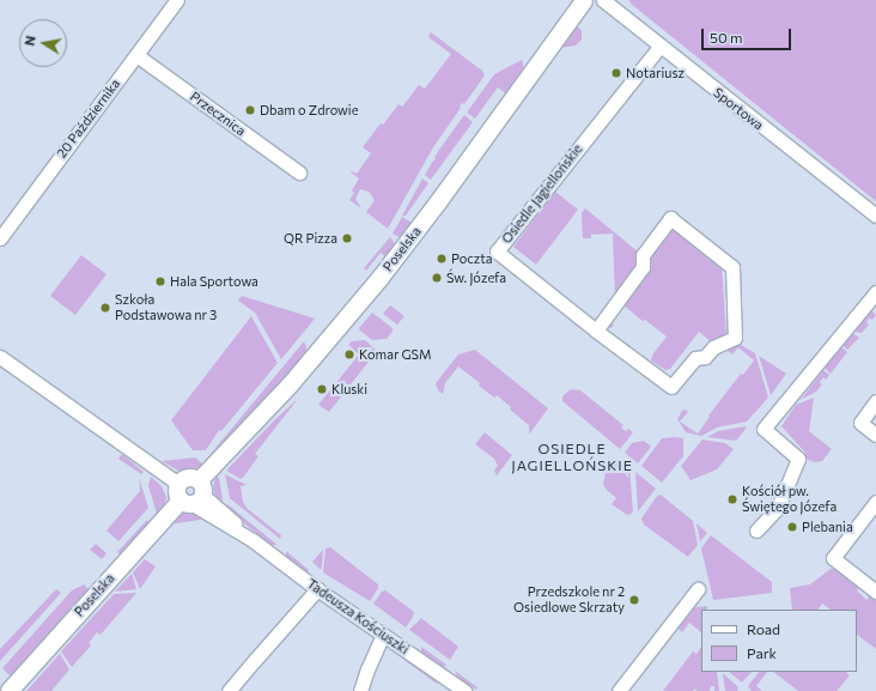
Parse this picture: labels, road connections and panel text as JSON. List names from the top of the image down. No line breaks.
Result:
{"streets":{"street":["Sportowa","Przecznica","20 Października","Osiedle Jagiellońskie","Poselska","Tadeusza Kościuszki"]},"crossings":[["Sportowa","Osiedle Jagiellońskie"],["Przecznica","20 Października"],["Poselska","Tadeusza Kościuszki"]],"districts":["OSIEDLE JAGIELLOŃSKIE"],"places":["Notariusz","Dbam o Zdrowie","QR Pizza","Poczta","Św. Józefa","Hala Sportowa","Szkoła Podstawowa nr 3","Komar GSM","Kluski","Kościół pw. Świętego Józefa","Plebania","Przedszkole nr 2 Osiedlowe Skrzaty"],"legend":["Road","Park"],"scale_bar":"50 m","north":"left"}
